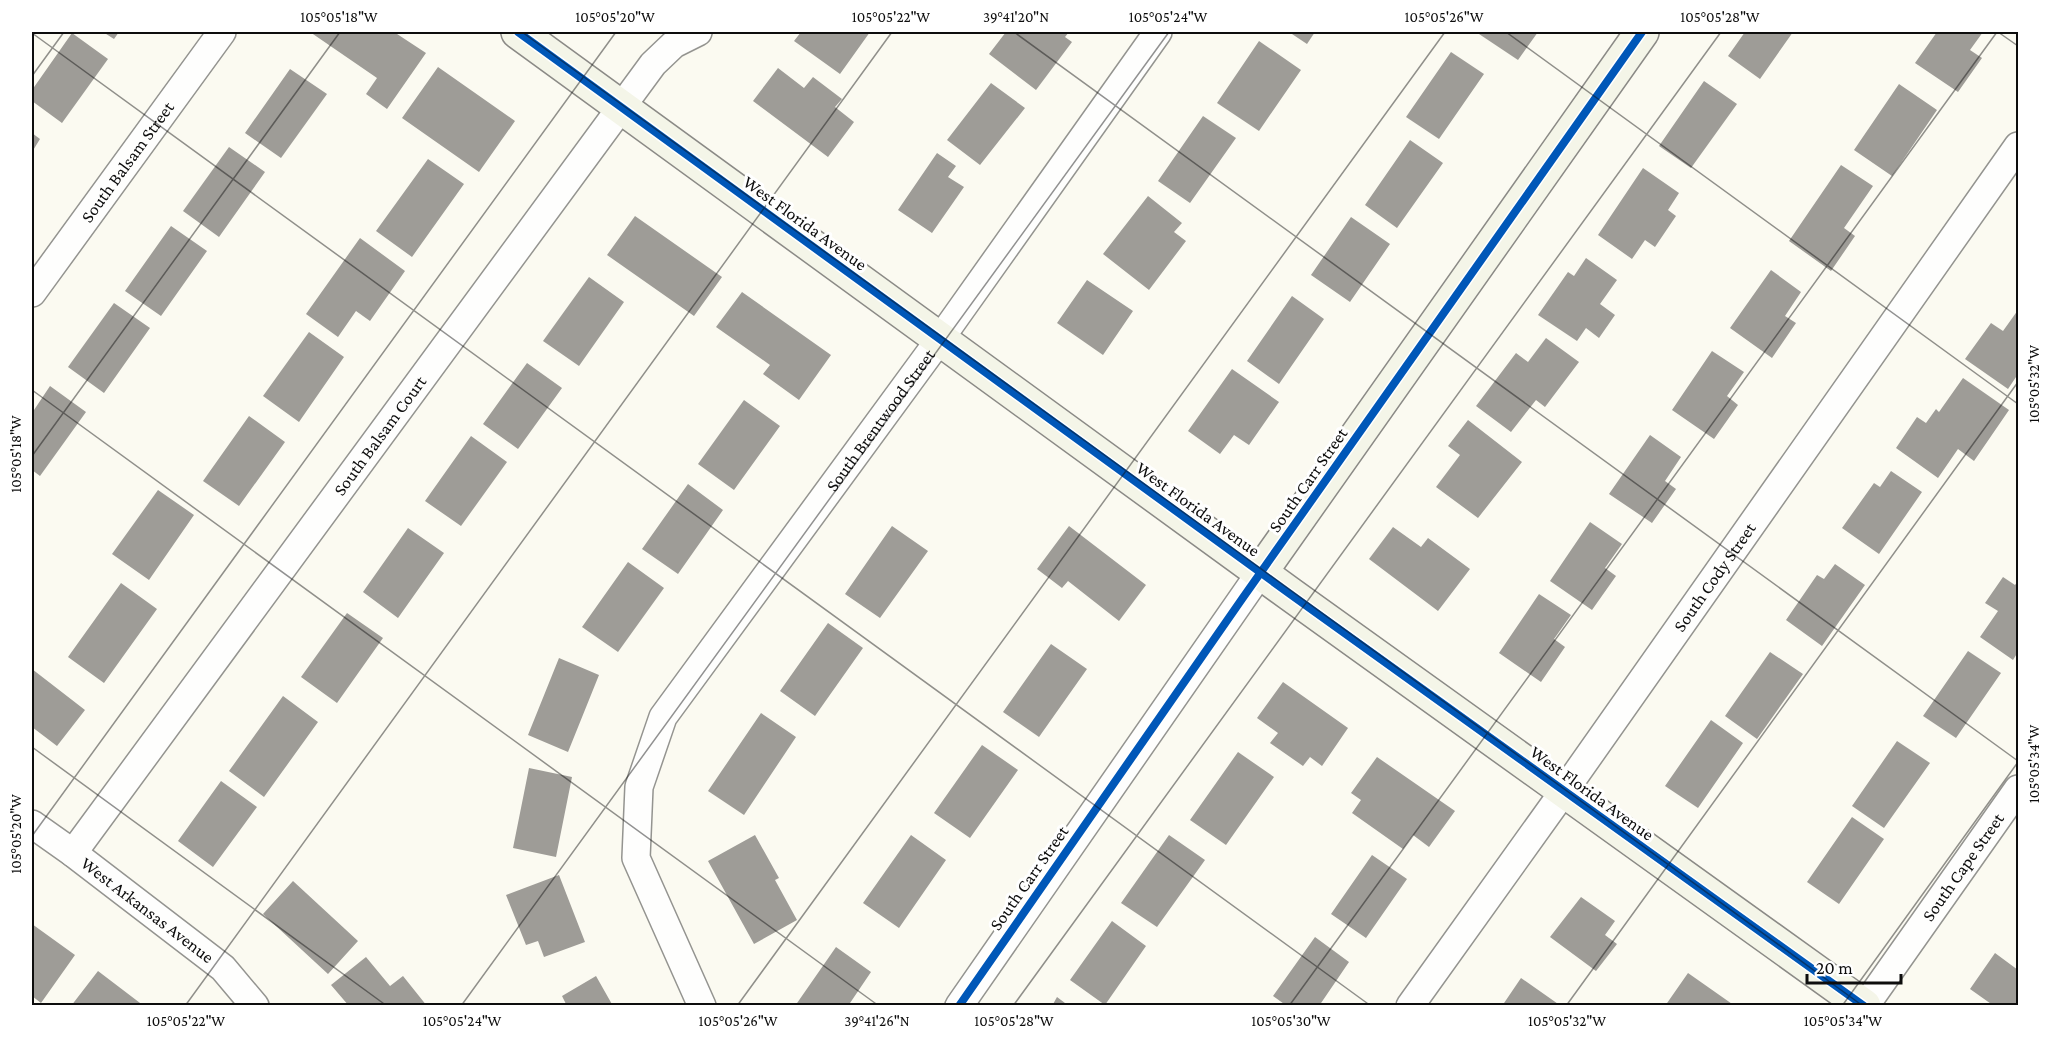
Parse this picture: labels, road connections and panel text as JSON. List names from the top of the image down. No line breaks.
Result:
{"streets":{"street":["South Balsam Street","West Florida Avenue","South Brentwood Street","South Balsam Court","South Carr Street","South Cody Street","South Cape Street","West Arkansas Avenue"]},"crossings":[["West Florida Avenue","South Brentwood Street"],["West Florida Avenue","South Balsam Court"],["West Florida Avenue","South Carr Street"],["West Florida Avenue","South Cody Street"],["West Florida Avenue","South Cape Street"],["South Balsam Court","West Arkansas Avenue"]],"scale_bar":"20 m","coordinates":["105°05'18\"W","105°05'20\"W","105°05'22\"W","39°41'20\"N","105°05'24\"W","105°05'26\"W","105°05'28\"W","105°05'32\"W","105°05'34\"W","39°41'26\"N","105°05'30\"W"]}
